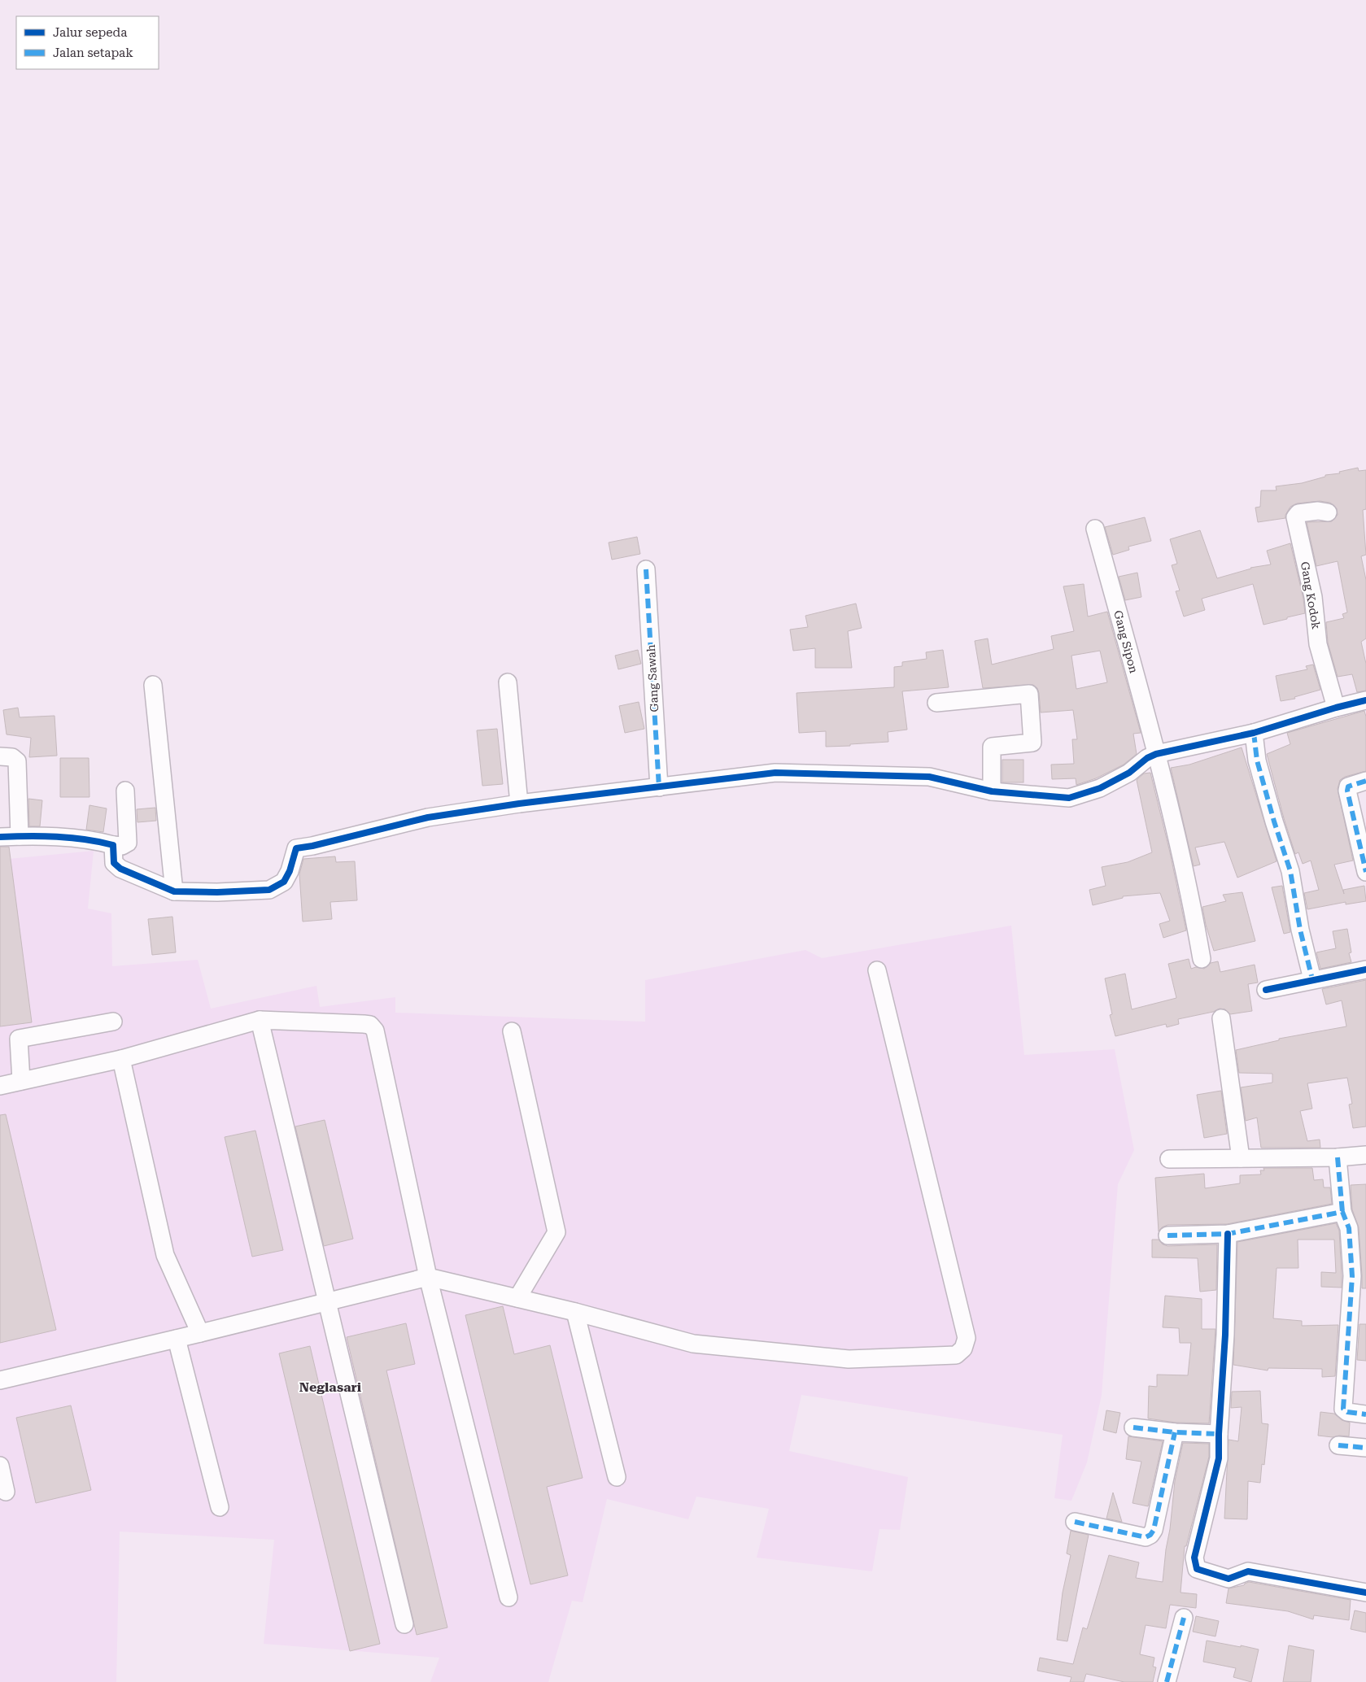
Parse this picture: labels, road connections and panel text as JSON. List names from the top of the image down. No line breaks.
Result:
{"streets":{"street":["Gang Kodok","Gang Sipon","Gang Sawah"]},"districts":["Neglasari"],"legend":["Jalur sepeda","Jalan setapak"]}
